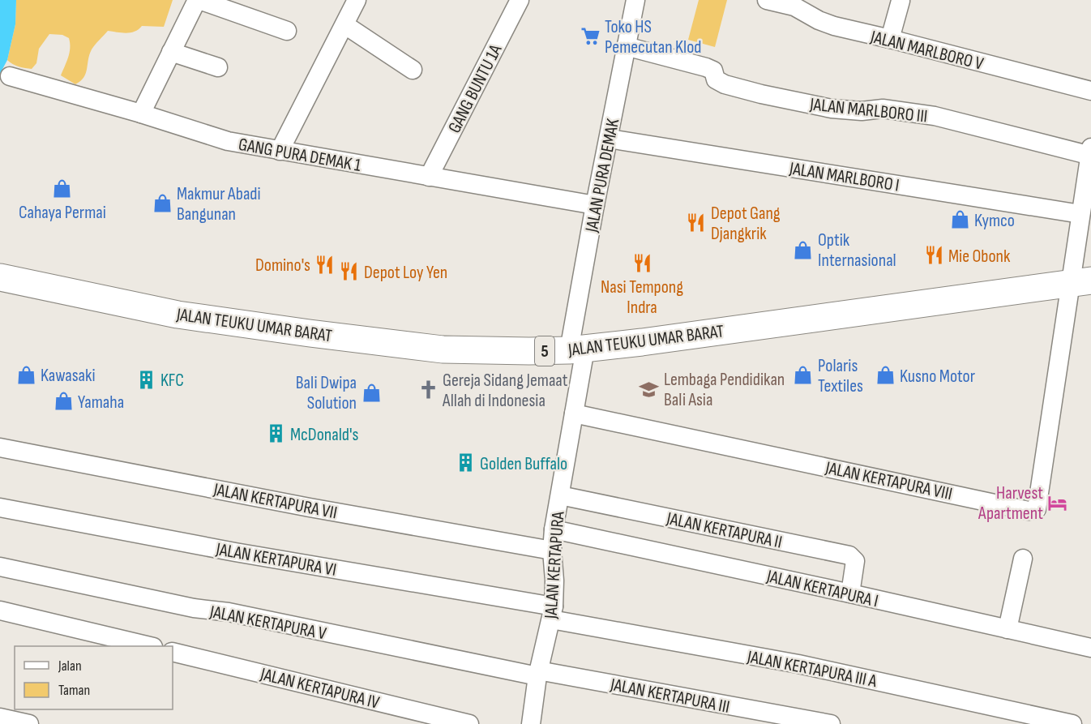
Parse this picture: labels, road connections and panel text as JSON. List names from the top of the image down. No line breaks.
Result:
{"streets":{"highway":["JALAN TEUKU UMAR BARAT","5"],"street":["JALAN MARLBORO V","GANG BUNTU 1A","JALAN MARLBORO III","GANG PURA DEMAK 1","JALAN PURA DEMAK","JALAN MARLBORO I","JALAN KERTAPURA VIII","JALAN KERTAPURA VII","JALAN KERTAPURA II","JALAN KERTAPURA VI","JALAN KERTAPURA","JALAN KERTAPURA I","JALAN KERTAPURA V","JALAN KERTAPURA III A","JALAN KERTAPURA IV","JALAN KERTAPURA III"]},"crossings":[["GANG BUNTU 1A","GANG PURA DEMAK 1"],["JALAN MARLBORO III","JALAN PURA DEMAK"],["GANG PURA DEMAK 1","JALAN PURA DEMAK"],["JALAN PURA DEMAK","JALAN MARLBORO I"],["JALAN PURA DEMAK","JALAN TEUKU UMAR BARAT"],["JALAN PURA DEMAK","JALAN KERTAPURA"],["JALAN TEUKU UMAR BARAT","JALAN KERTAPURA VIII"],["JALAN TEUKU UMAR BARAT","JALAN KERTAPURA"],["JALAN KERTAPURA VIII","JALAN KERTAPURA"],["JALAN KERTAPURA VII","JALAN KERTAPURA"],["JALAN KERTAPURA II","JALAN KERTAPURA"],["JALAN KERTAPURA II","JALAN KERTAPURA I"],["JALAN KERTAPURA VI","JALAN KERTAPURA"],["JALAN KERTAPURA VI","JALAN KERTAPURA III A"],["JALAN KERTAPURA","JALAN KERTAPURA I"],["JALAN KERTAPURA","JALAN KERTAPURA V"],["JALAN KERTAPURA","JALAN KERTAPURA III A"],["JALAN KERTAPURA","JALAN KERTAPURA III"],["JALAN KERTAPURA V","JALAN KERTAPURA III"]],"places":{"supermarket":["Toko HS Pemecutan Klod"],"shop":["Cahaya Permai","Makmur Abadi Bangunan","Kymco","Optik Internasional","Kawasaki","Polaris Textiles","Kusno Motor","Bali Dwipa Solution","Yamaha"],"restaurant":["Depot Gang Djangkrik","Mie Obonk","Nasi Tempong Indra","Domino's","Depot Loy Yen"],"building":["KFC","McDonald's","Golden Buffalo"],"school or university":["Lembaga Pendidikan Bali Asia"],"church":["Gereja Sidang Jemaat Allah di Indonesia"],"hotel":["Harvest Apartment"]},"legend":["Jalan","Taman"]}
